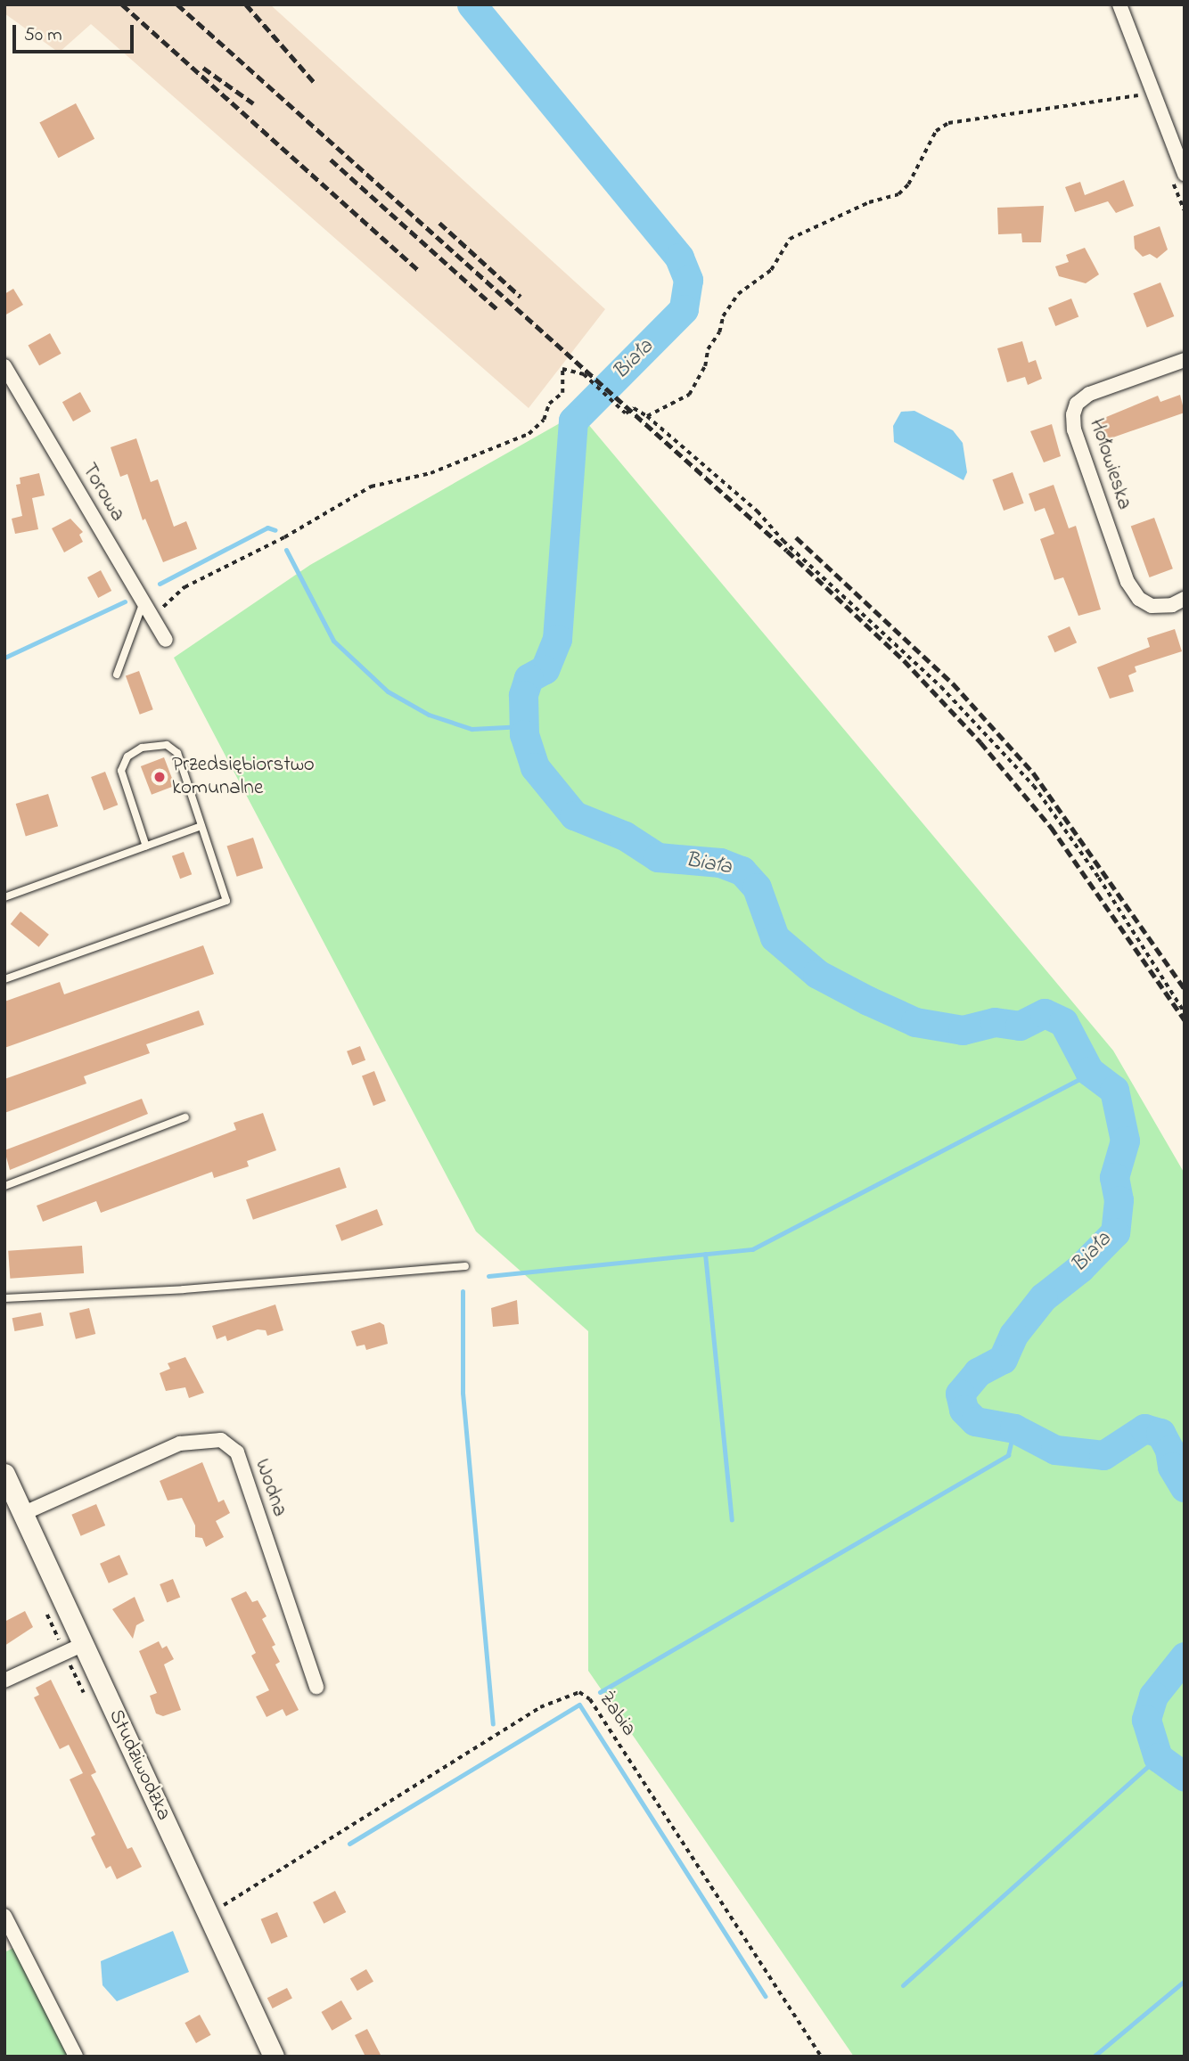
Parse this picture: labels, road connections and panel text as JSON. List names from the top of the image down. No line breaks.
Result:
{"streets":{"street":["Hołowieska","Torowa","Wodna","Studziwodzka"],"path":["Żabia"]},"crossings":[["Wodna","Studziwodzka"],["Żabia","Studziwodzka"]],"water":["Biała"],"places":["Przedsiębiorstwo komunalne"],"scale_bar":"50 m"}
